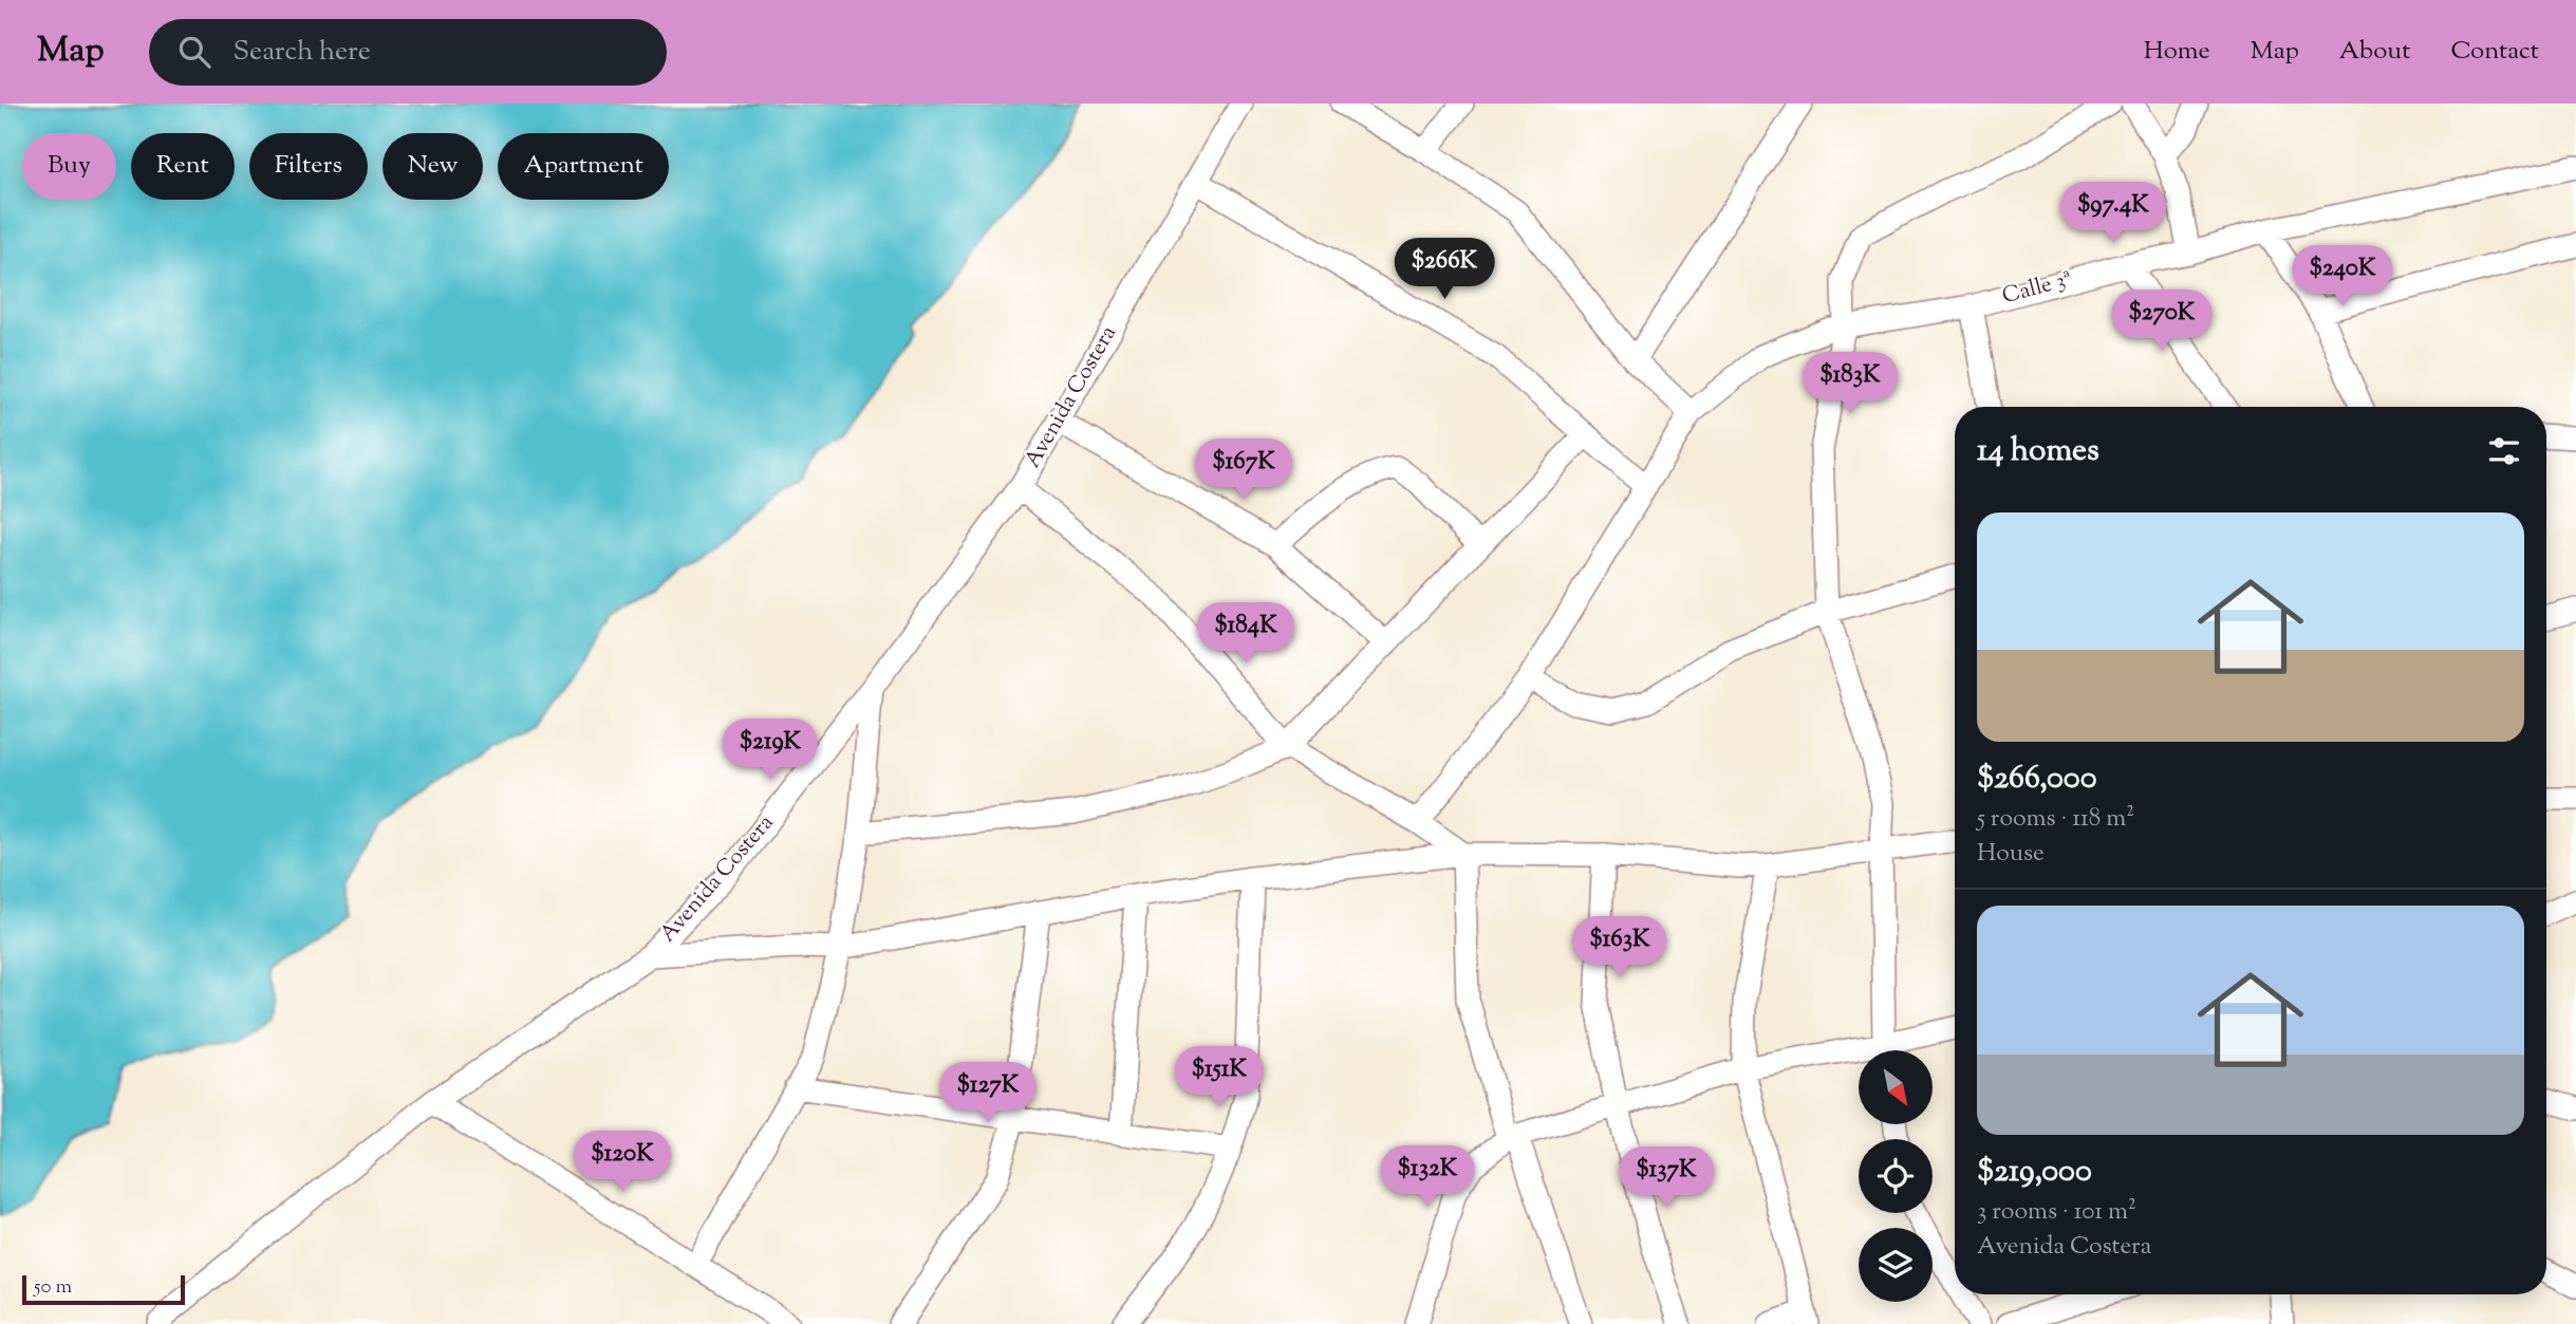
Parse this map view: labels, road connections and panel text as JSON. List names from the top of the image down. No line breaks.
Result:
{"streets":{"street":["Calle 3ª","Avenida Costera"]},"scale_bar":"50 m","north":"bottom right","page":{"header":"Map","search":"Search here","nav":["Home","Map","About","Contact"],"chip":["Buy","Rent","Filters","New","Apartment"],"price":["$97.4K","$266K","$240K","$270K","$183K","$167K","$184K","$219K","$163K","$151K","$127K","$120K","$132K","$137K"],"heading":"14 homes","list":[{"name":"$266,000","note":"5 rooms · 118 m² · House"},{"name":"$219,000","note":"3 rooms · 101 m² · Avenida Costera"}],"scale":"50 m"}}
